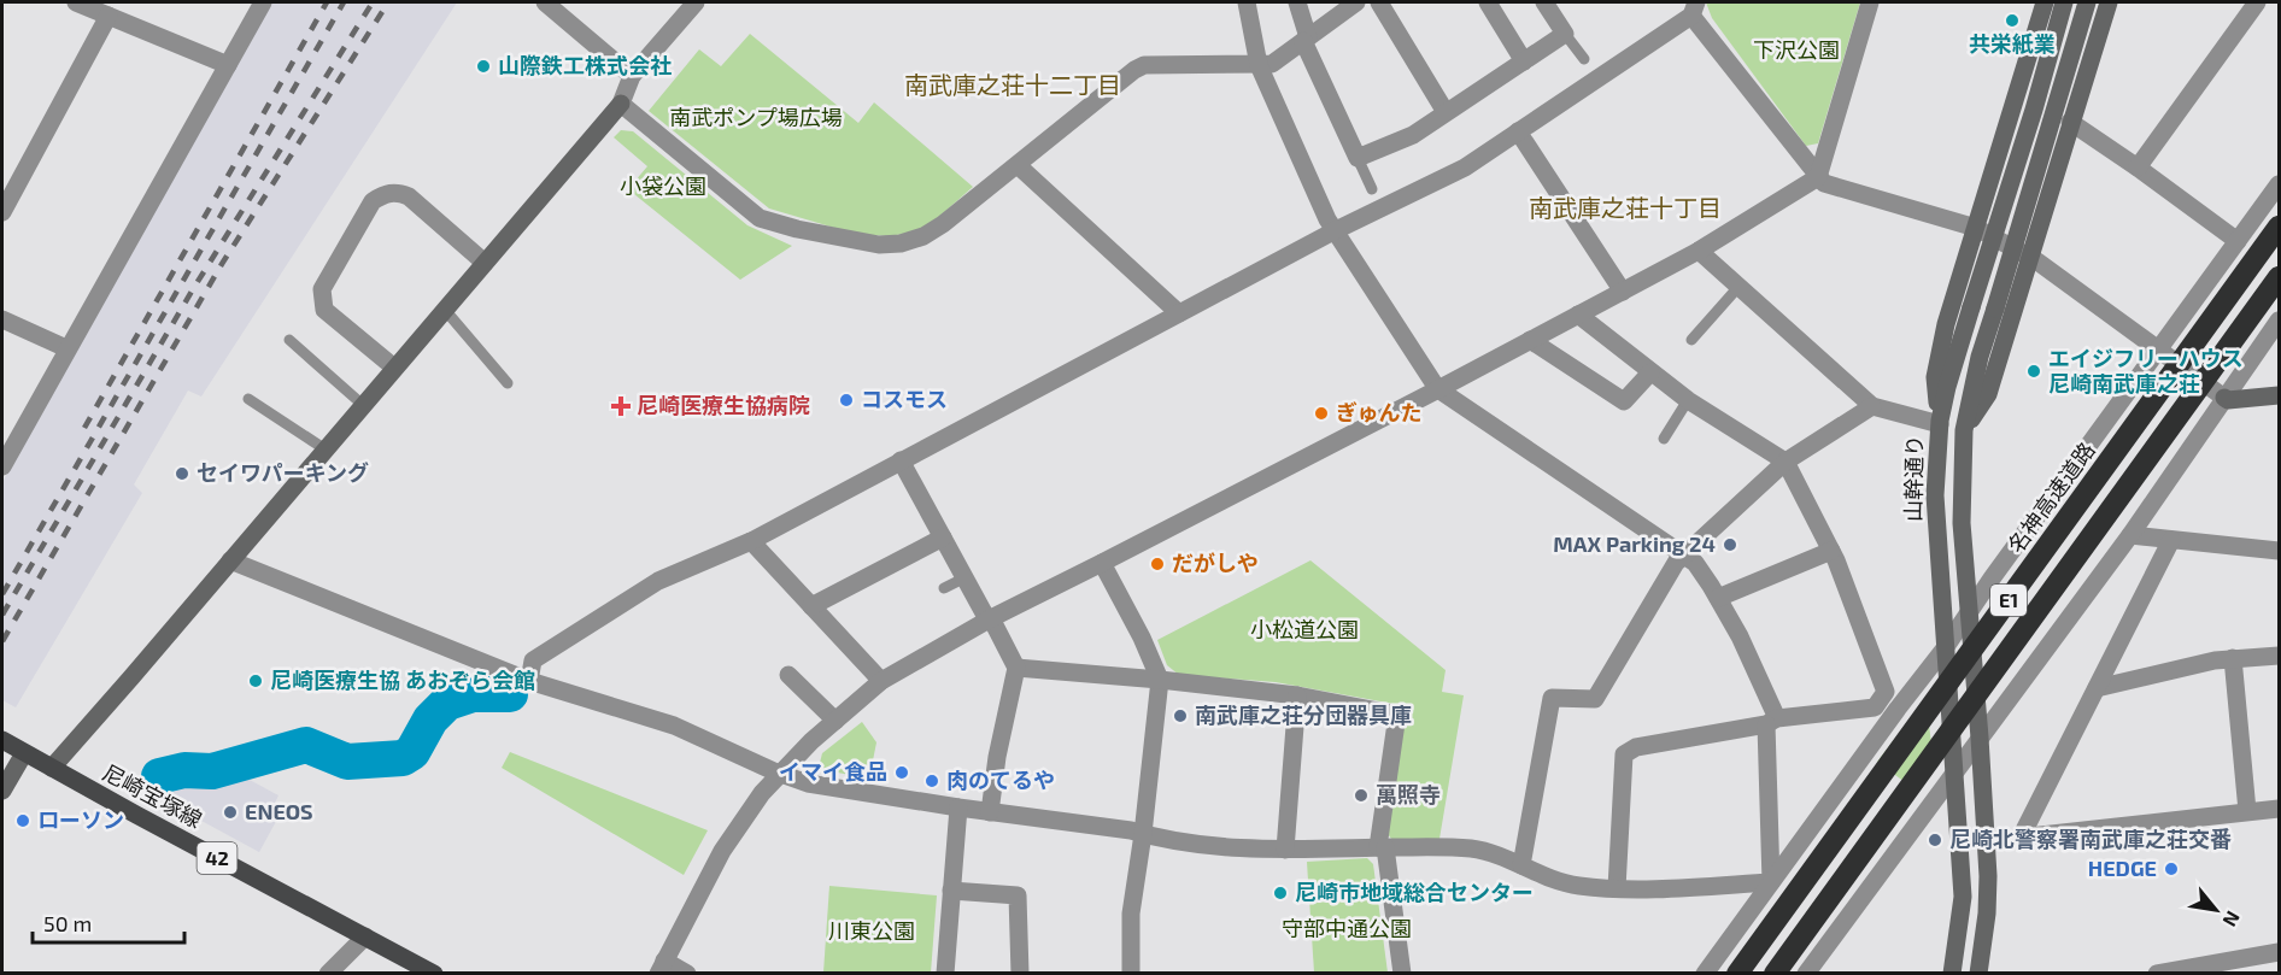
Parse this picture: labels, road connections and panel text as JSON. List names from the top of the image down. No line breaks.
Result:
{"streets":{"highway":["名神高速道路","E1"],"main road":["尼崎宝塚線","42"],"street":["山幹通り"]},"districts":["南武庫之荘十二丁目","南武庫之荘十丁目"],"parks":["下沢公園","南武ポンプ場広場","小袋公園","小松道公園","守部中通公園","川東公園"],"places":{"other":["共栄紙業","山際鉄工株式会社","エイジフリーハウス 尼崎南武庫之荘","コスモス","ぎゅんた","セイワパーキング","MAX Parking 24","だがしや","尼崎医療生協 あおぞら会館","南武庫之荘分団器具庫","イマイ食品","肉のてるや","萬照寺","ENEOS","ローソン","尼崎北警察署南武庫之荘交番","HEDGE","尼崎市地域総合センター"],"health":["尼崎医療生協病院"]},"scale_bar":"50 m","north":"bottom right"}
